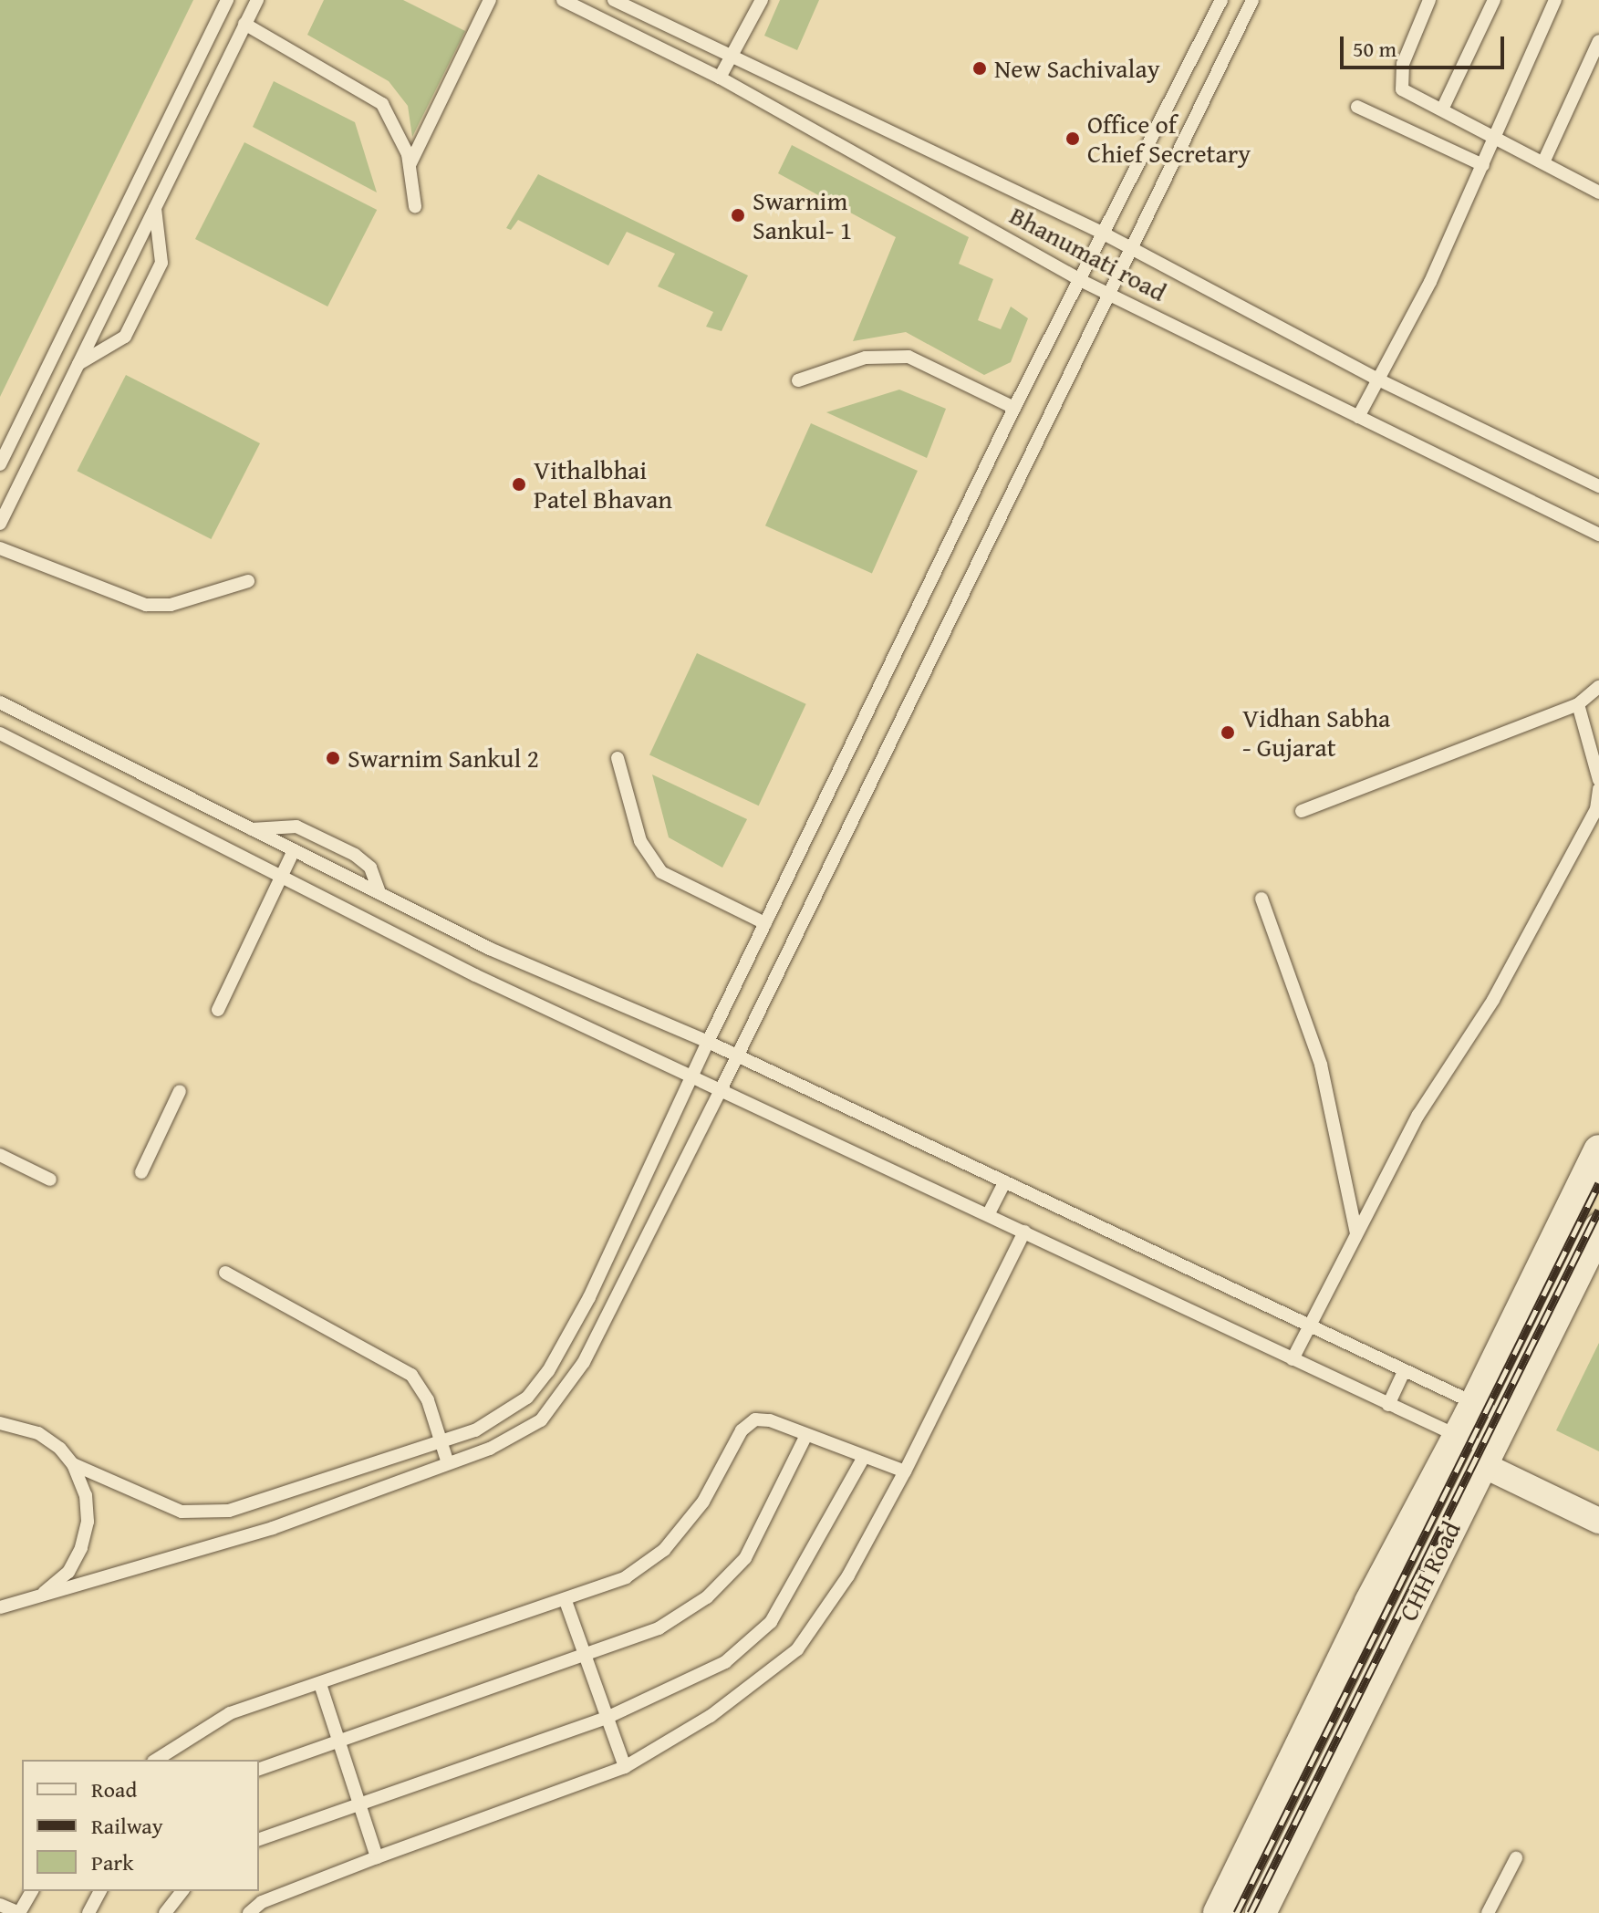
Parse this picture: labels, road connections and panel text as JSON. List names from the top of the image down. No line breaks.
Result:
{"streets":{"street":["CHH Road"],"lane":["Bhanumati road"]},"places":["New Sachivalay","Office of Chief Secretary","Swarnim Sankul- 1","Vithalbhai Patel Bhavan","Vidhan Sabha - Gujarat","Swarnim Sankul 2"],"legend":["Road","Railway","Park"],"scale_bar":"50 m"}
